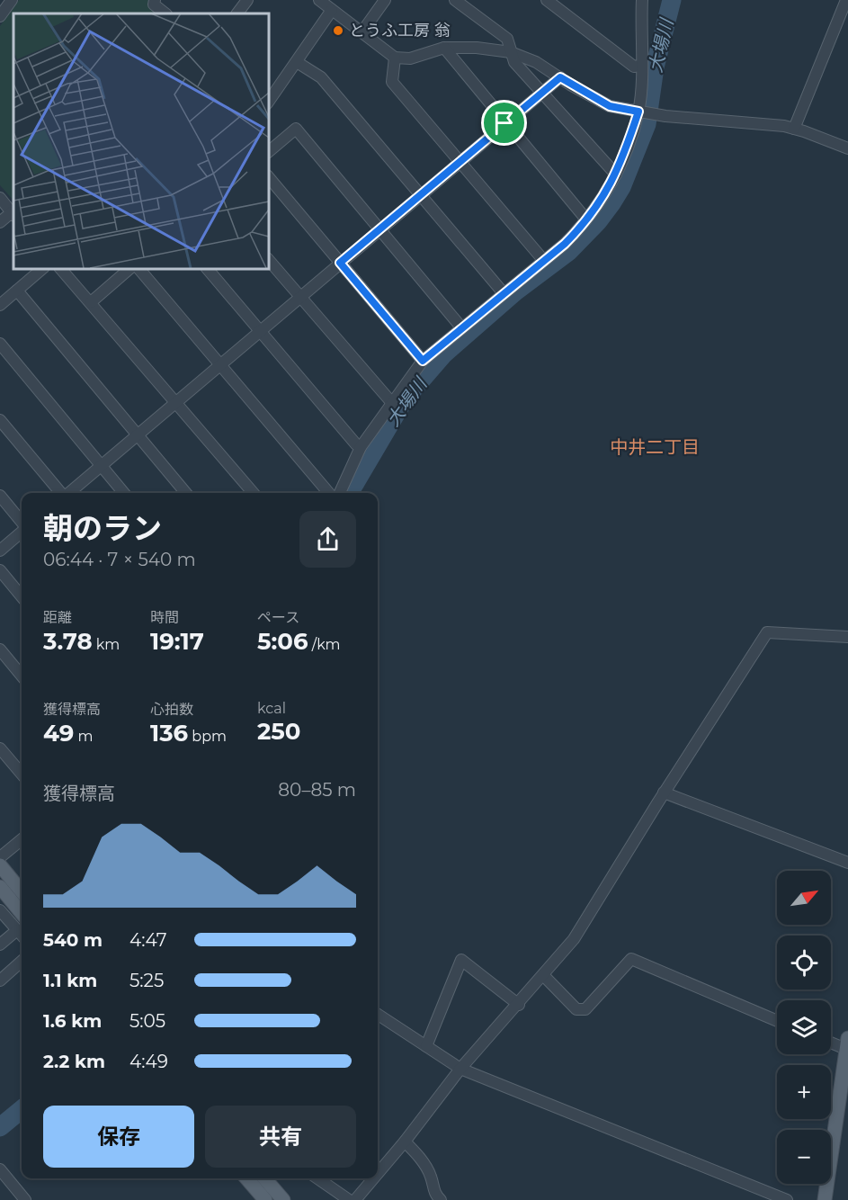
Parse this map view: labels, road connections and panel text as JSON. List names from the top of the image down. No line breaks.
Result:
{"districts":["中井二丁目"],"water":["大場川"],"places":["とうふ工房 翁"],"north":"top right","page":{"heading":["朝のラン","06:44 · 7 × 540 m"],"stats":[["距離","3.78 km"],["時間","19:17"],["ペース","5:06 /km"],["獲得標高","49 m"],["心拍数","136 bpm"],["kcal","250"]],"chart":["獲得標高","80–85 m"],"map_buttons":["+","−"],"list":[{"name":"540 m","note":"4:47"},{"name":"1.1 km","note":"5:25"},{"name":"1.6 km","note":"5:05"},{"name":"2.2 km","note":"4:49"}],"buttons":["保存","共有"]}}
